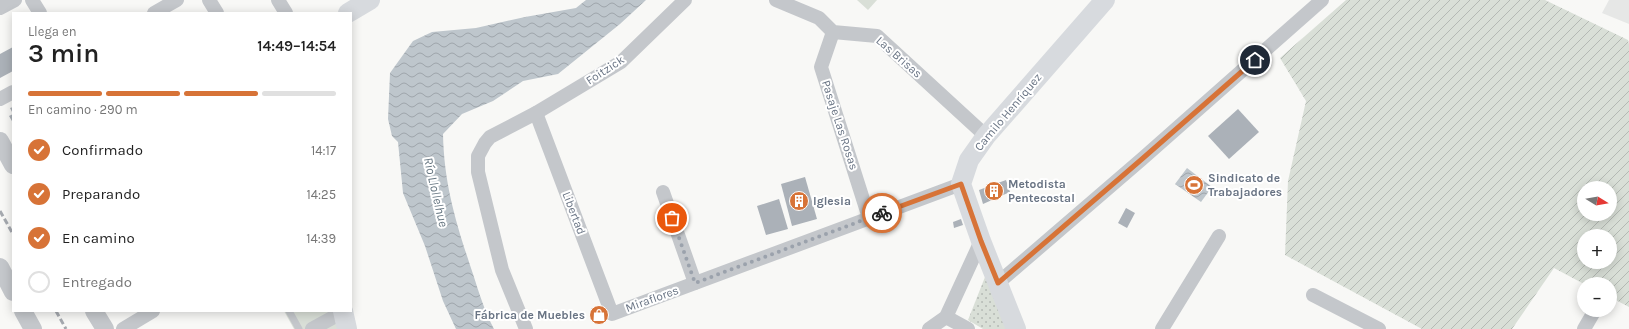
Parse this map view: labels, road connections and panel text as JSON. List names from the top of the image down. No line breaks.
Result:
{"streets":{"main road":["Camilo Henríquez"],"street":["Las Brisas","Foitzick","Pasaje Las Rosas","Libertad","Miraflores"]},"crossings":[["Las Brisas","Camilo Henríquez"],["Las Brisas","Pasaje Las Rosas"],["Foitzick","Libertad"],["Camilo Henríquez","Miraflores"],["Pasaje Las Rosas","Miraflores"],["Libertad","Miraflores"]],"water":["Río Llollelhue"],"places":{"sports":["Sindicato de Trabajadores"],"building":["Metodista Pentecostal","Iglesia"],"shop":["Fábrica de Muebles"]},"north":"right","page":{"heading":["3 min","Llega en","14:49–14:54"],"bar":"En camino · 290 m","list":[["Confirmado","14:17"],["Preparando","14:25"],["En camino","14:39"],"Entregado"],"map_buttons":["+","−"]}}
